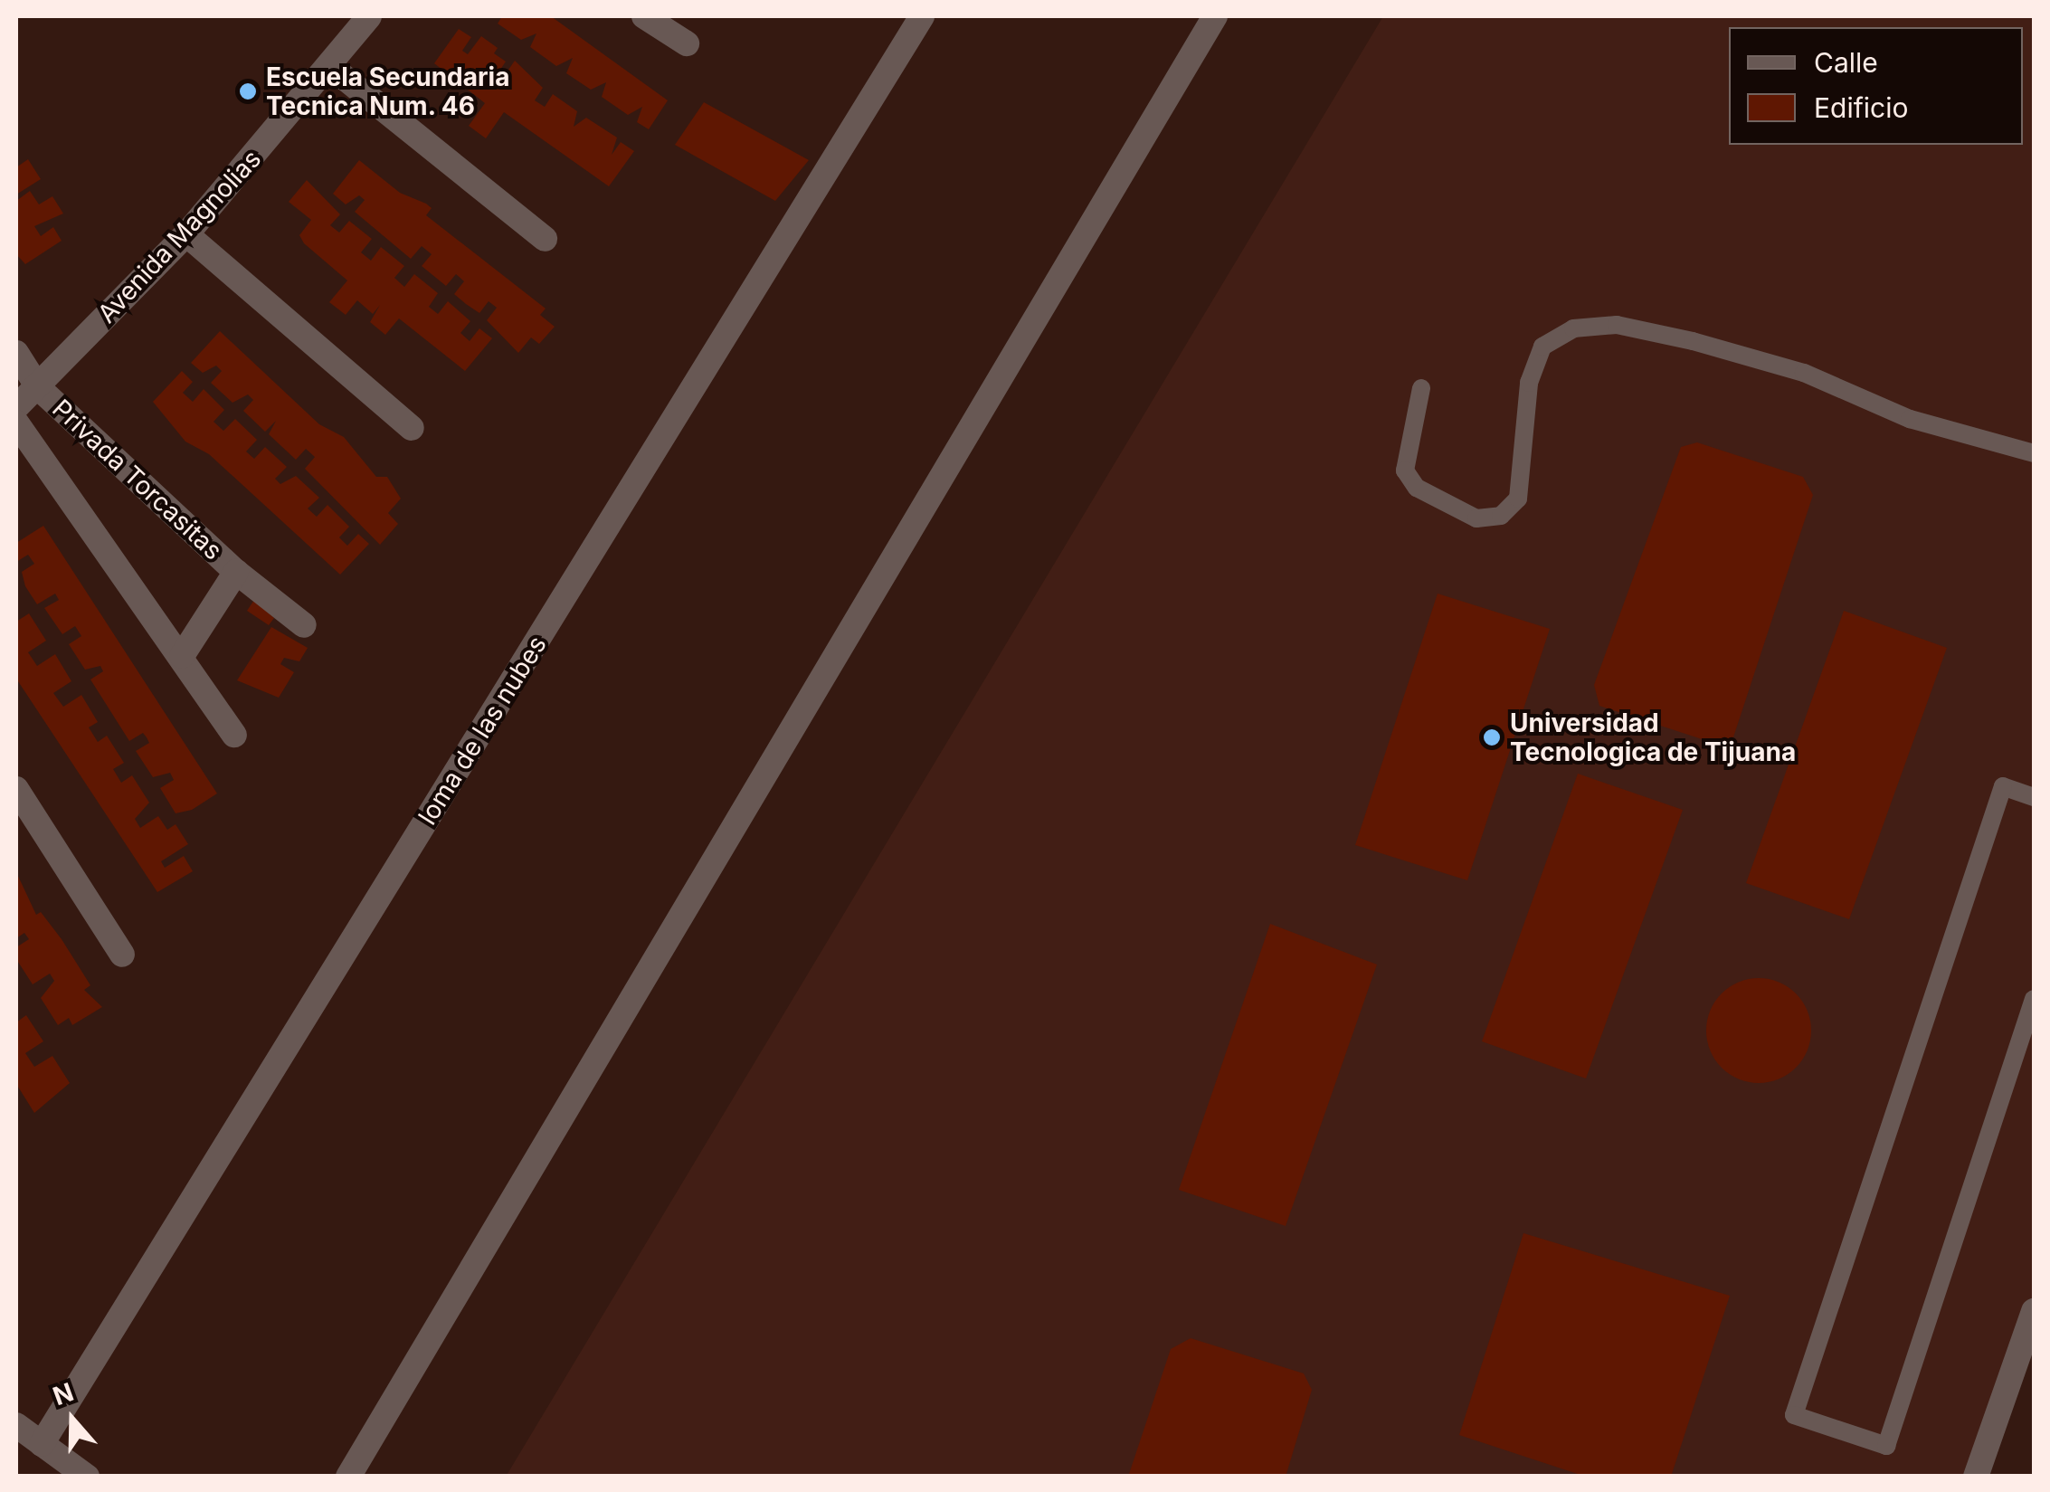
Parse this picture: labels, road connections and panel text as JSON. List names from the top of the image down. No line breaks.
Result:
{"streets":{"street":["Avenida Magnolias","Privada Torcasitas","loma de las nubes"]},"crossings":[["Avenida Magnolias","Privada Torcasitas"]],"places":["Escuela Secundaria Tecnica Num. 46","Universidad Tecnologica de Tijuana"],"legend":["Calle","Edificio"],"north":"top"}
